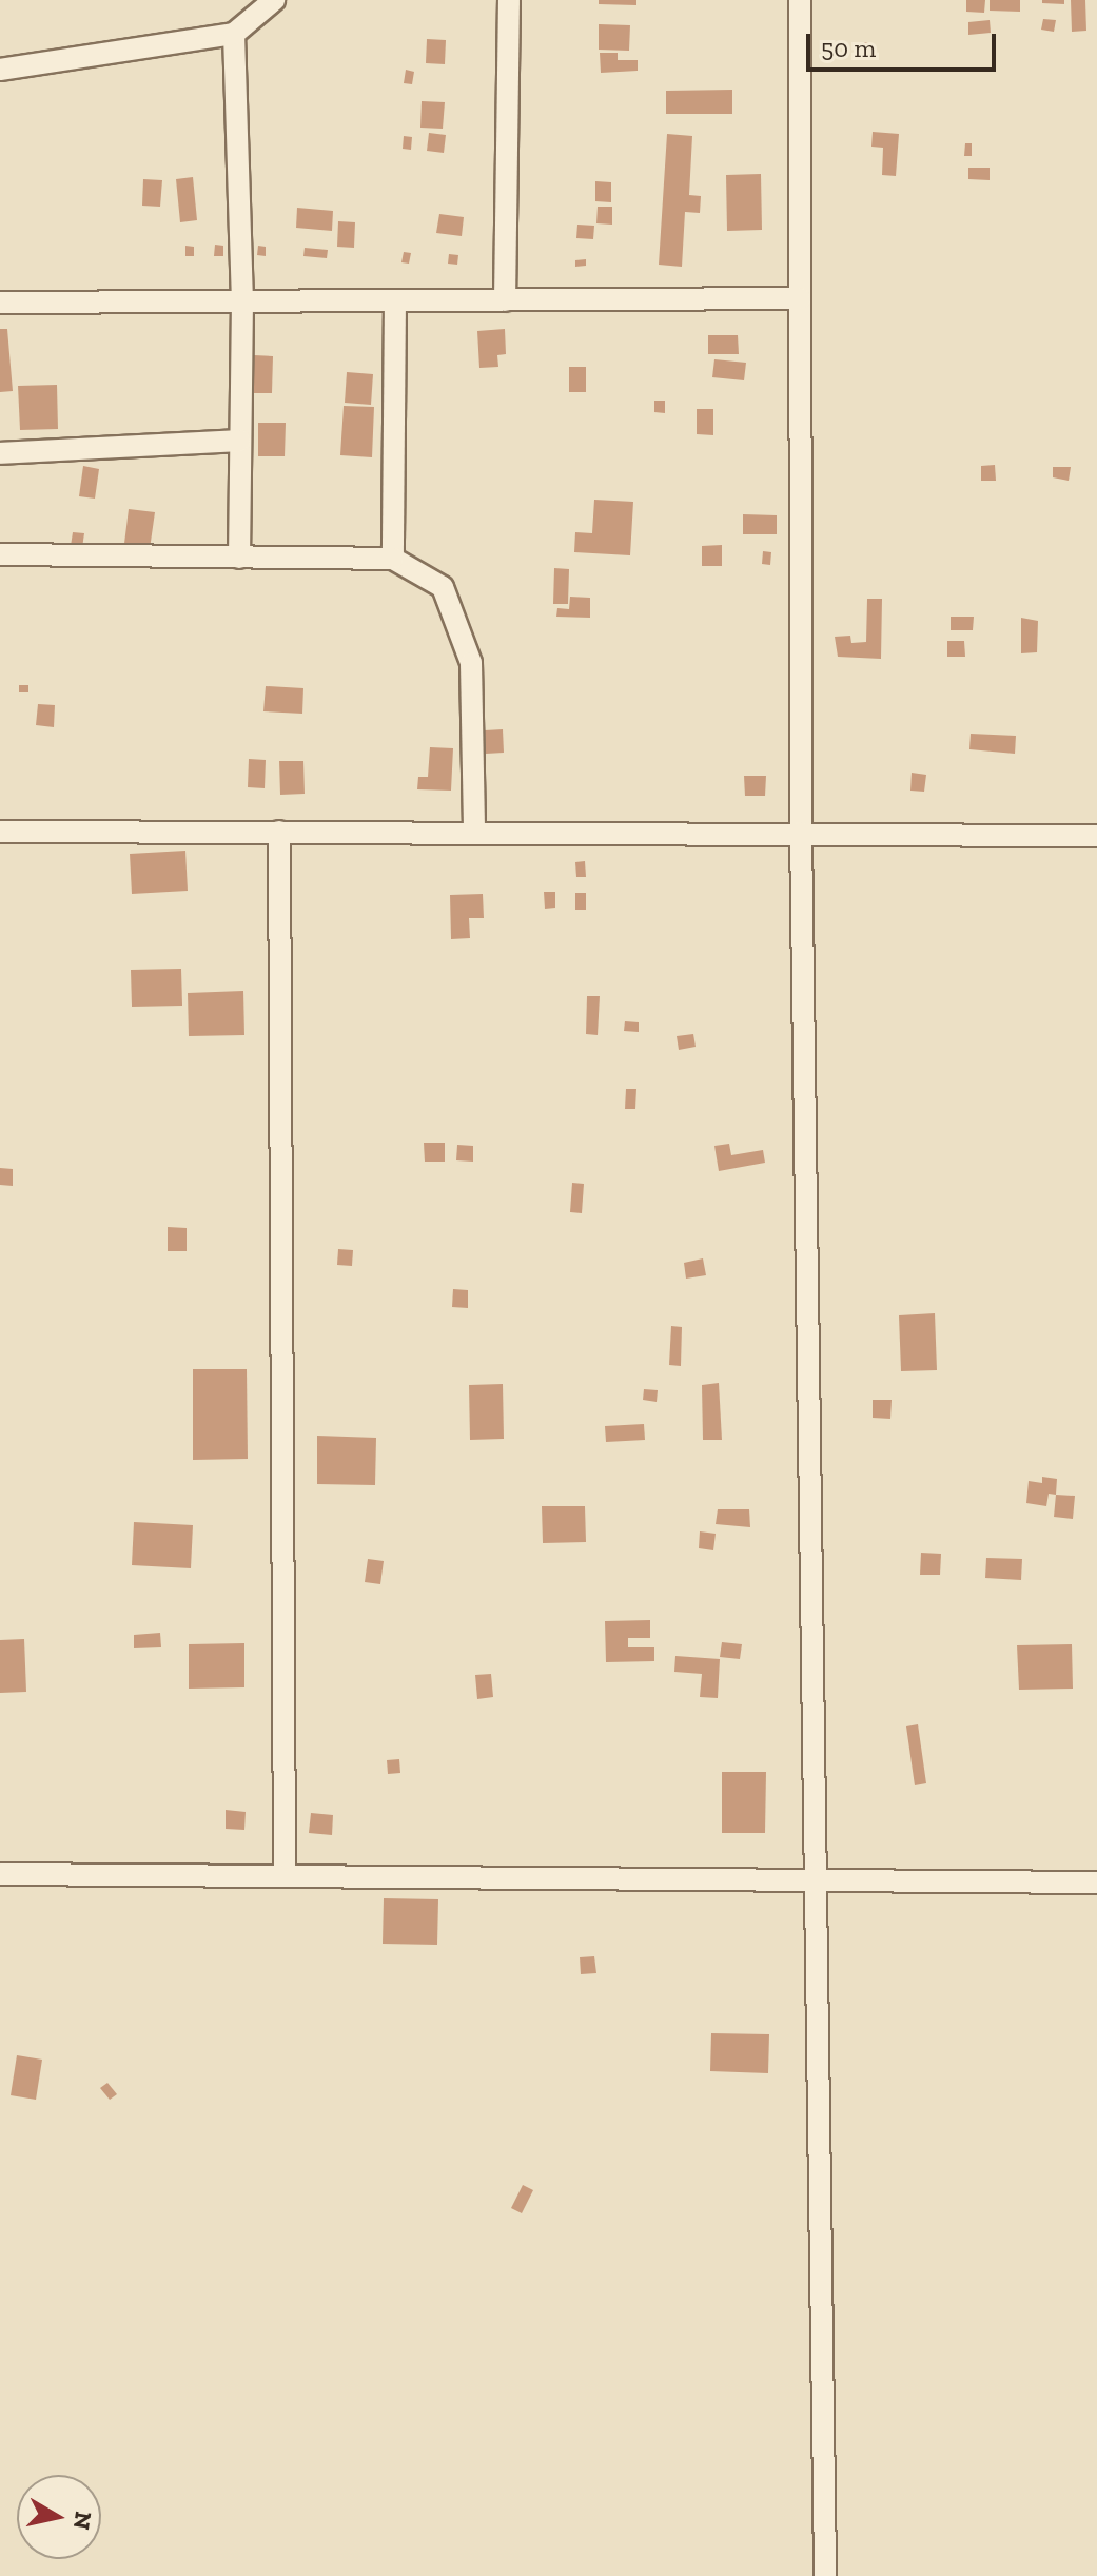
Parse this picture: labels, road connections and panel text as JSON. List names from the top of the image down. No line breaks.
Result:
{"scale_bar":"50 m","north":"right"}
